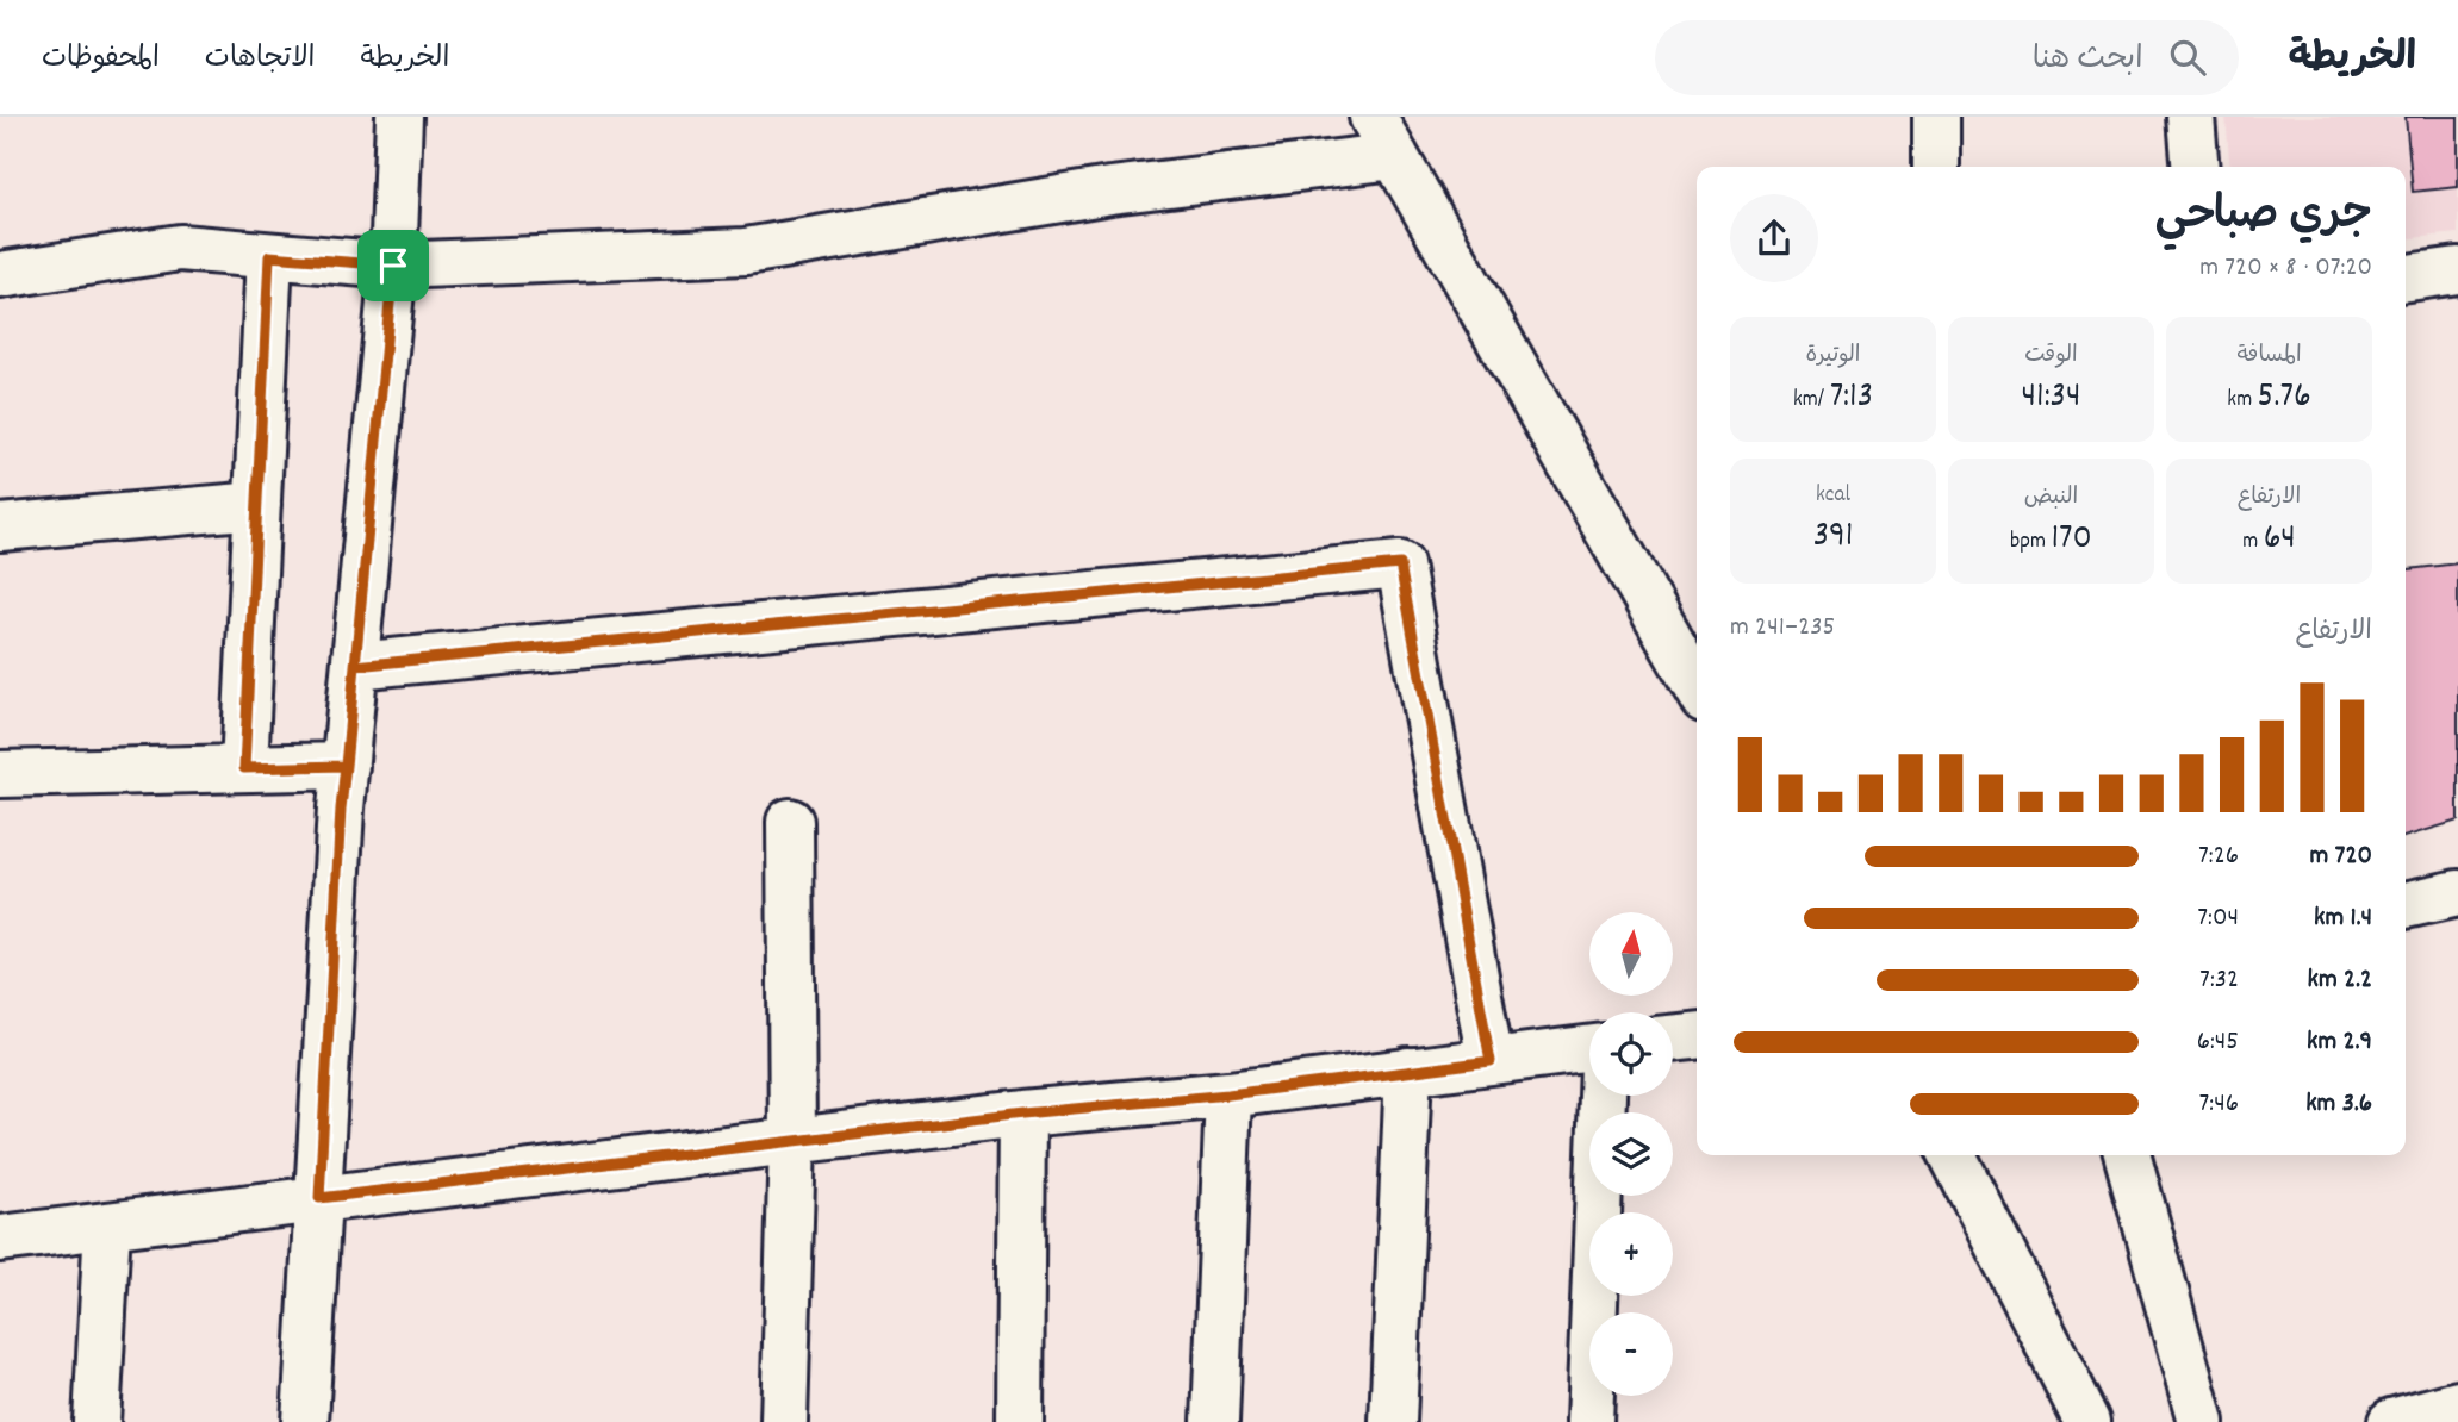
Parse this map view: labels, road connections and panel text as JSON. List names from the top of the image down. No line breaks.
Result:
{"north":"top","page":{"header":"الخريطة","search":"ابحث هنا","nav":["الخريطة","الاتجاهات","المحفوظات"],"heading":["جري صباحي","07:20 · 8 × 720 m"],"stats":[["المسافة","5.76 km"],["الوقت","41:34"],["الوتيرة","7:13 /km"],["الارتفاع","64 m"],["النبض","170 bpm"],["kcal","391"]],"chart":["الارتفاع","235–241 m"],"list":[{"name":"720 m","note":"7:26"},{"name":"1.4 km","note":"7:04"},{"name":"2.2 km","note":"7:32"},{"name":"2.9 km","note":"6:45"},{"name":"3.6 km","note":"7:46"}],"map_buttons":["+","−"]}}
